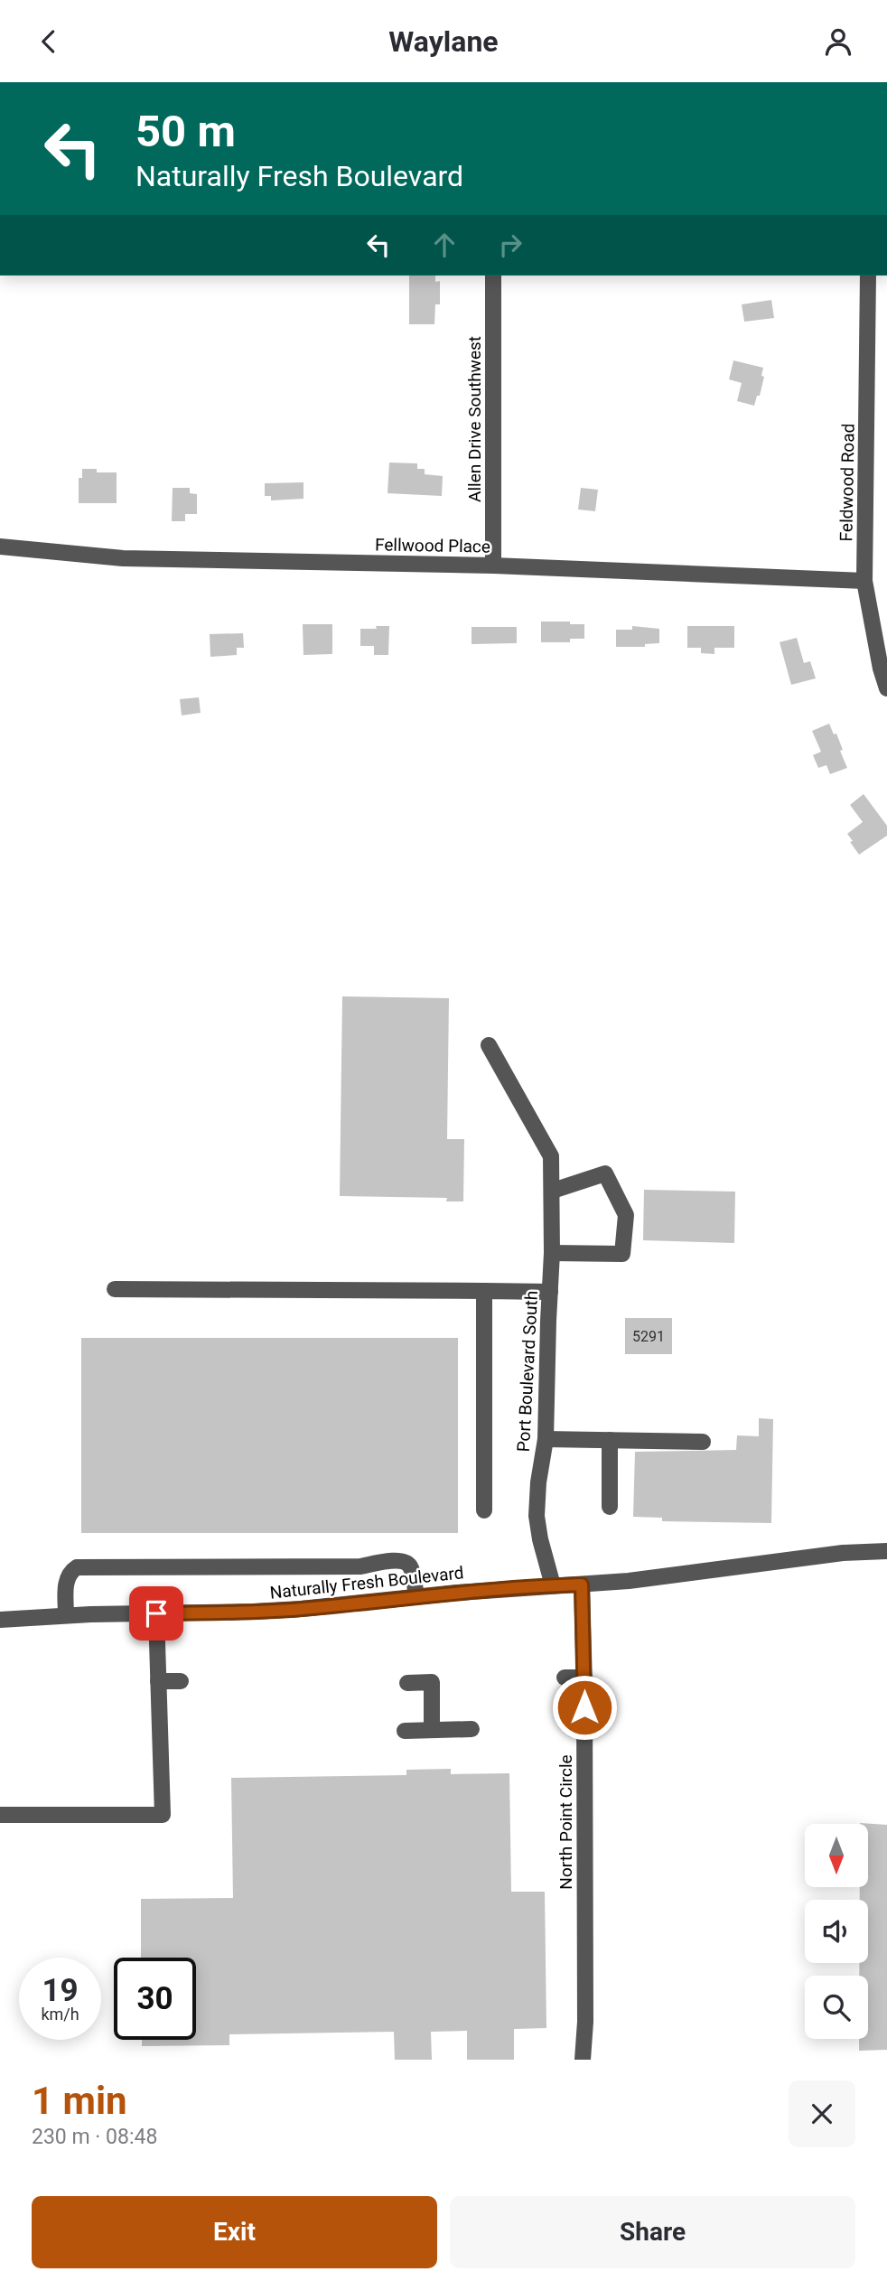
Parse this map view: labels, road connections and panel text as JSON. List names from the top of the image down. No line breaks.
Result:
{"streets":{"street":["Allen Drive Southwest","Feldwood Road","Fellwood Place","Port Boulevard South","Naturally Fresh Boulevard","North Point Circle"]},"crossings":[["Allen Drive Southwest","Fellwood Place"],["Feldwood Road","Fellwood Place"],["Port Boulevard South","Naturally Fresh Boulevard"],["Naturally Fresh Boulevard","North Point Circle"]],"house_numbers":["5291"],"north":"bottom","page":{"header":"Waylane","turn":["50 m","Naturally Fresh Boulevard"],"speed":"19 km/h","limit":"30","heading":["1 min","230 m · 08:48"],"buttons":["Exit","Share"]}}
